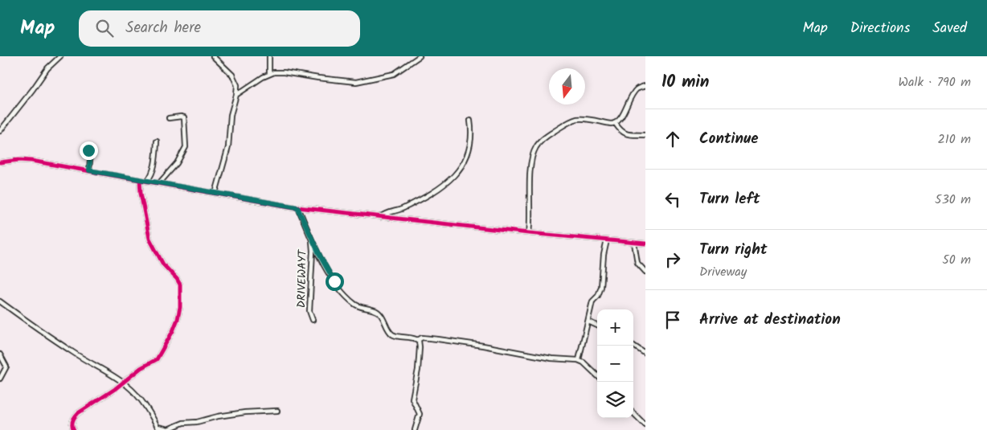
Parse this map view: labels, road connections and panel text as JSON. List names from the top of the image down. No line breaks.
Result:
{"streets":{"street":["DRIVEWAYT"]},"north":"bottom","page":{"header":"Map","search":"Search here","nav":["Map","Directions","Saved"],"heading":["10 min","Walk · 790 m"],"list":[["Continue","210 m"],["Turn left","530 m"],["Turn right","Driveway","50 m"],"Arrive at destination"],"map_buttons":["+","−"]}}
